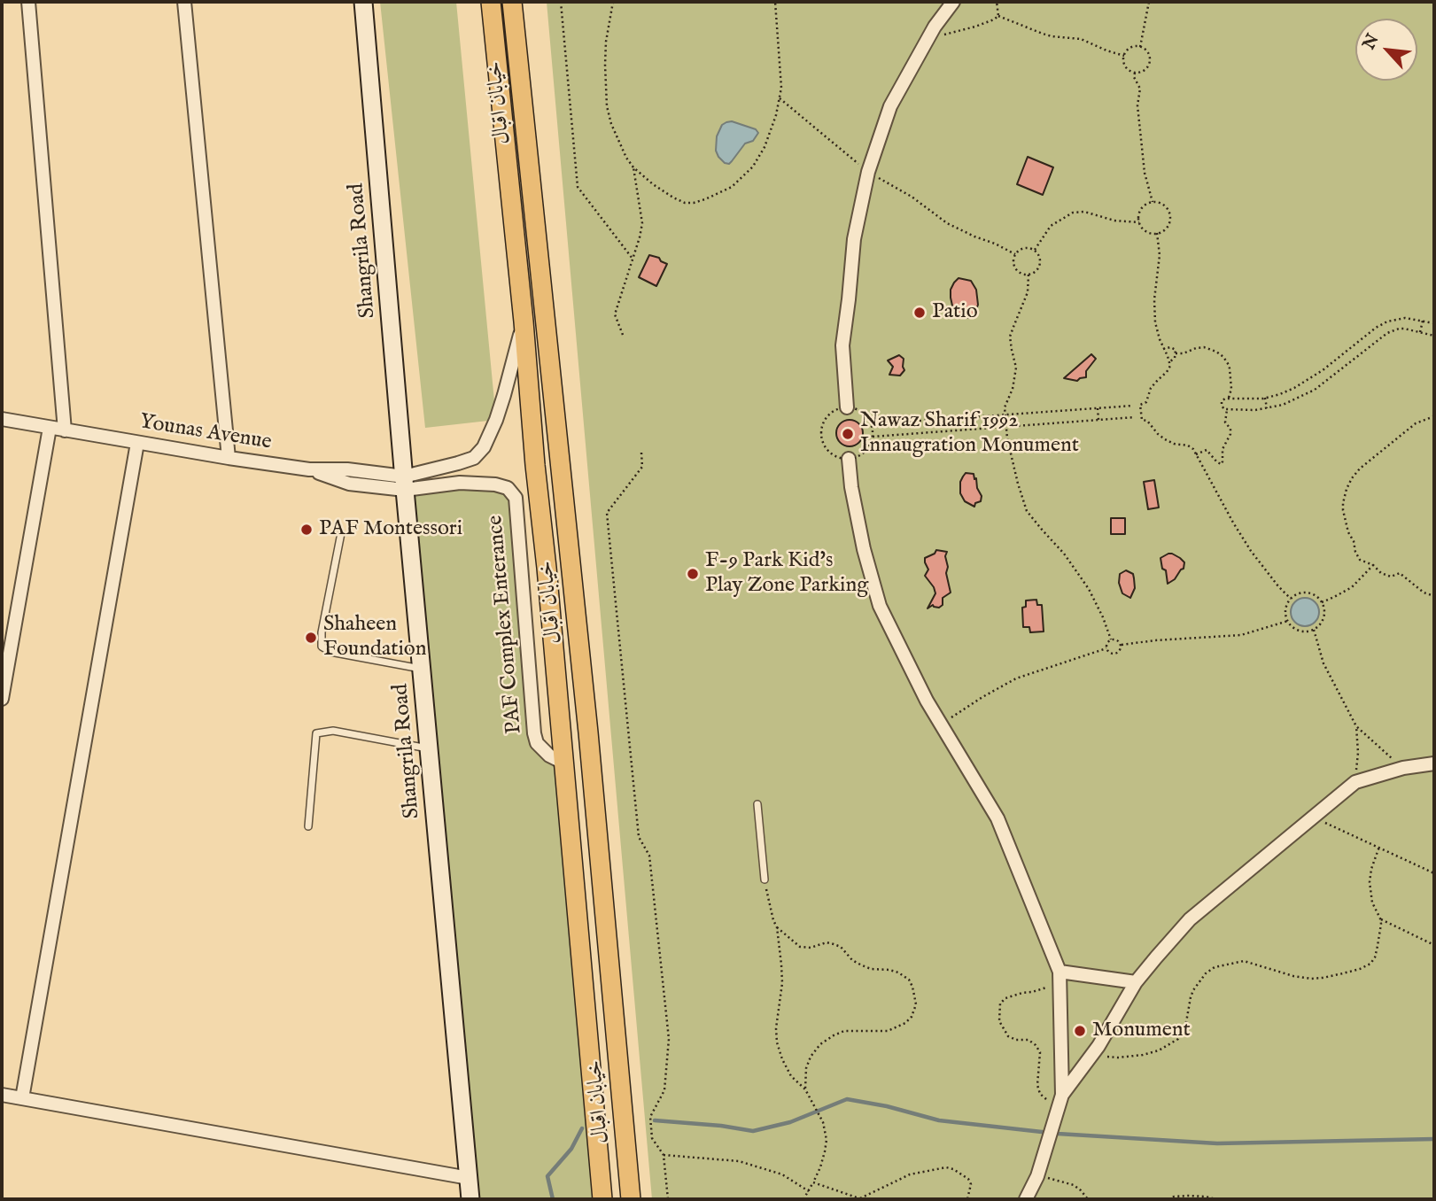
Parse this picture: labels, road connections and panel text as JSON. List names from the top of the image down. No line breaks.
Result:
{"streets":{"main road":["خیابان اقبال"],"street":["Shangrila Road","Younas Avenue","PAF Complex Enterance"]},"crossings":[["خیابان اقبال","PAF Complex Enterance"],["Shangrila Road","PAF Complex Enterance"],["Younas Avenue","PAF Complex Enterance"]],"places":["Patio","Nawaz Sharif 1992 Innaugration Monument","PAF Montessori","F-9 Park Kid's Play Zone Parking","Shaheen Foundation","Monument"],"north":"top left"}
